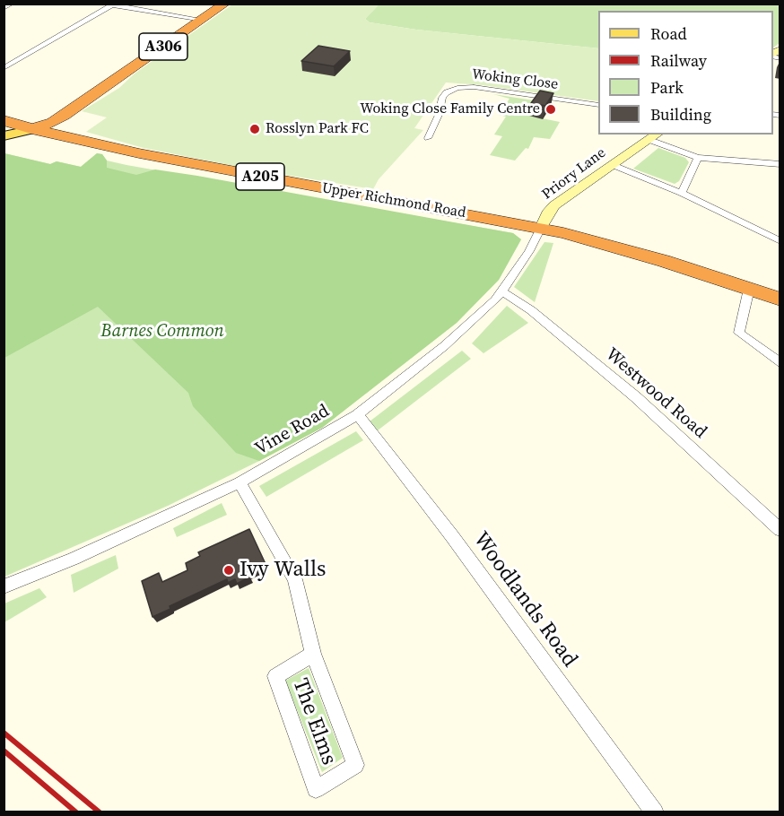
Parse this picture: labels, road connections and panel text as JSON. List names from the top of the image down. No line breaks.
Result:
{"streets":{"highway":["A306","A205","Upper Richmond Road"],"street":["Woking Close","Priory Lane","Westwood Road","Vine Road","Woodlands Road","The Elms"]},"crossings":[["A306","A205"],["A306","Upper Richmond Road"],["Priory Lane","Upper Richmond Road"],["Priory Lane","Vine Road"],["A205","Upper Richmond Road"],["Upper Richmond Road","Vine Road"],["Westwood Road","Vine Road"],["Vine Road","Woodlands Road"],["Vine Road","The Elms"]],"parks":["Barnes Common"],"places":["Woking Close Family Centre","Rosslyn Park FC","Ivy Walls"],"legend":["Road","Railway","Park","Building"]}
